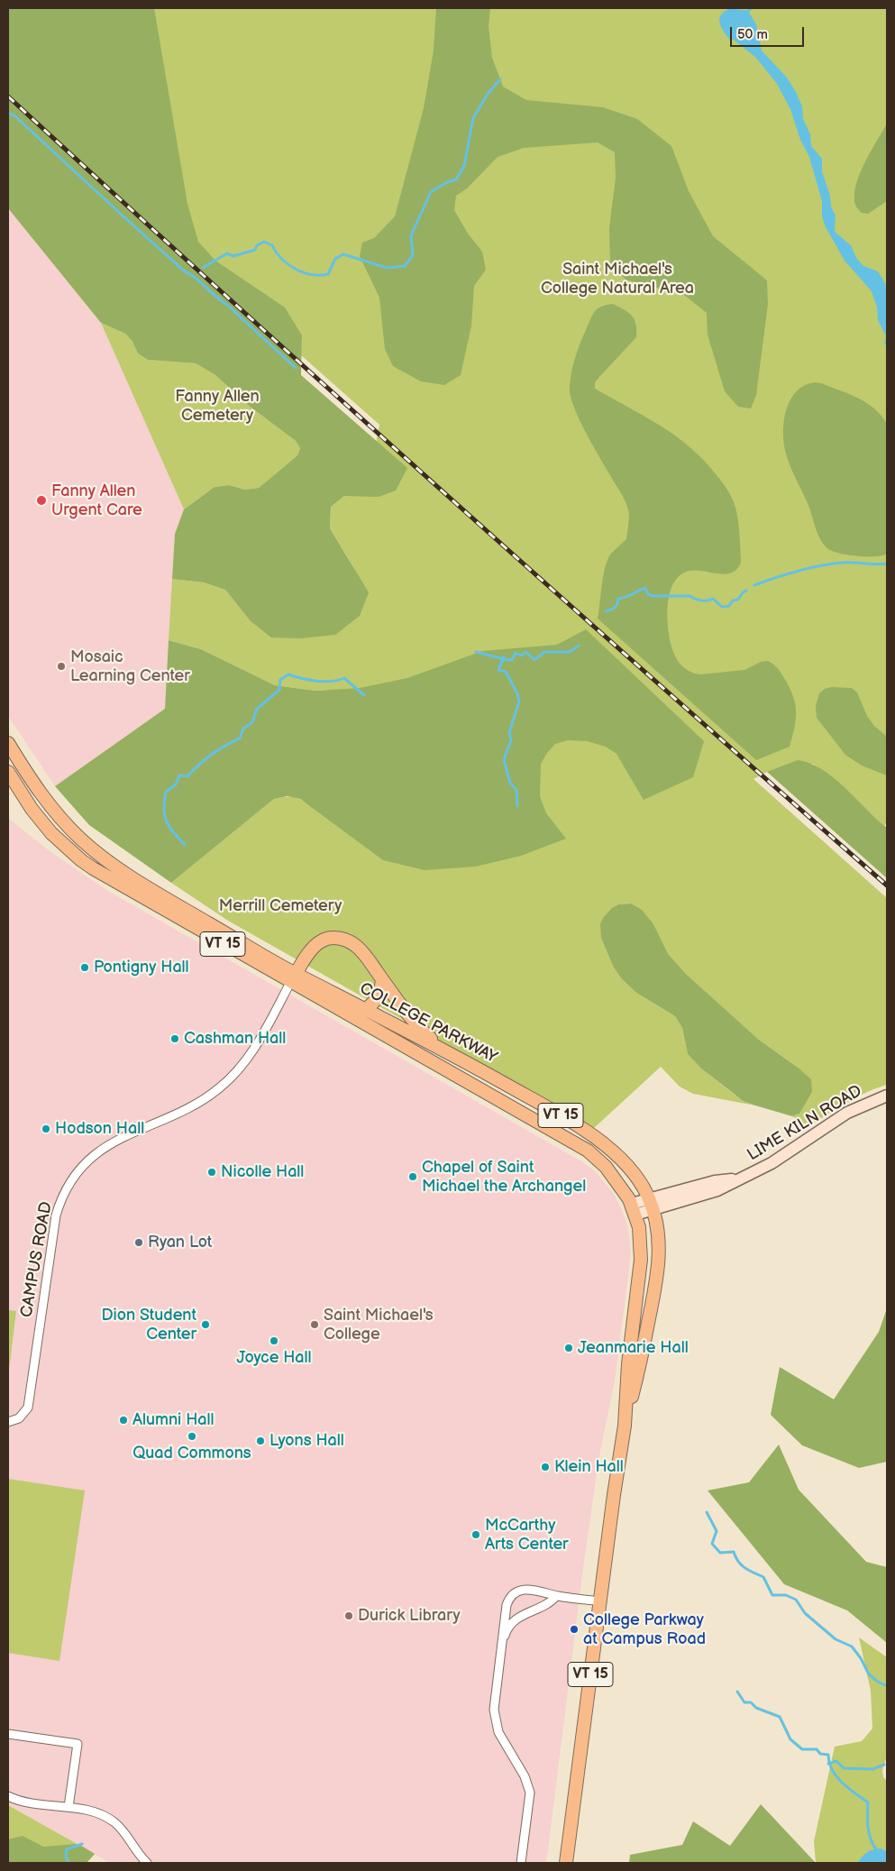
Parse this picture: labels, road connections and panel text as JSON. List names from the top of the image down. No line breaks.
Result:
{"streets":{"main road":["VT 15","COLLEGE PARKWAY","LIME KILN ROAD"],"street":["CAMPUS ROAD"]},"crossings":[["COLLEGE PARKWAY","LIME KILN ROAD"],["COLLEGE PARKWAY","CAMPUS ROAD"]],"parks":["Saint Michael's College Natural Area","Fanny Allen Cemetery","Merrill Cemetery"],"places":["Fanny Allen Urgent Care","Mosaic Learning Center","Pontigny Hall","Cashman Hall","Hodson Hall","Nicolle Hall","Chapel of Saint Michael the Archangel","Ryan Lot","Dion Student Center","Saint Michael's College","Joyce Hall","Jeanmarie Hall","Alumni Hall","Quad Commons","Lyons Hall","Klein Hall","McCarthy Arts Center","Durick Library","College Parkway at Campus Road"],"scale_bar":"50 m"}
